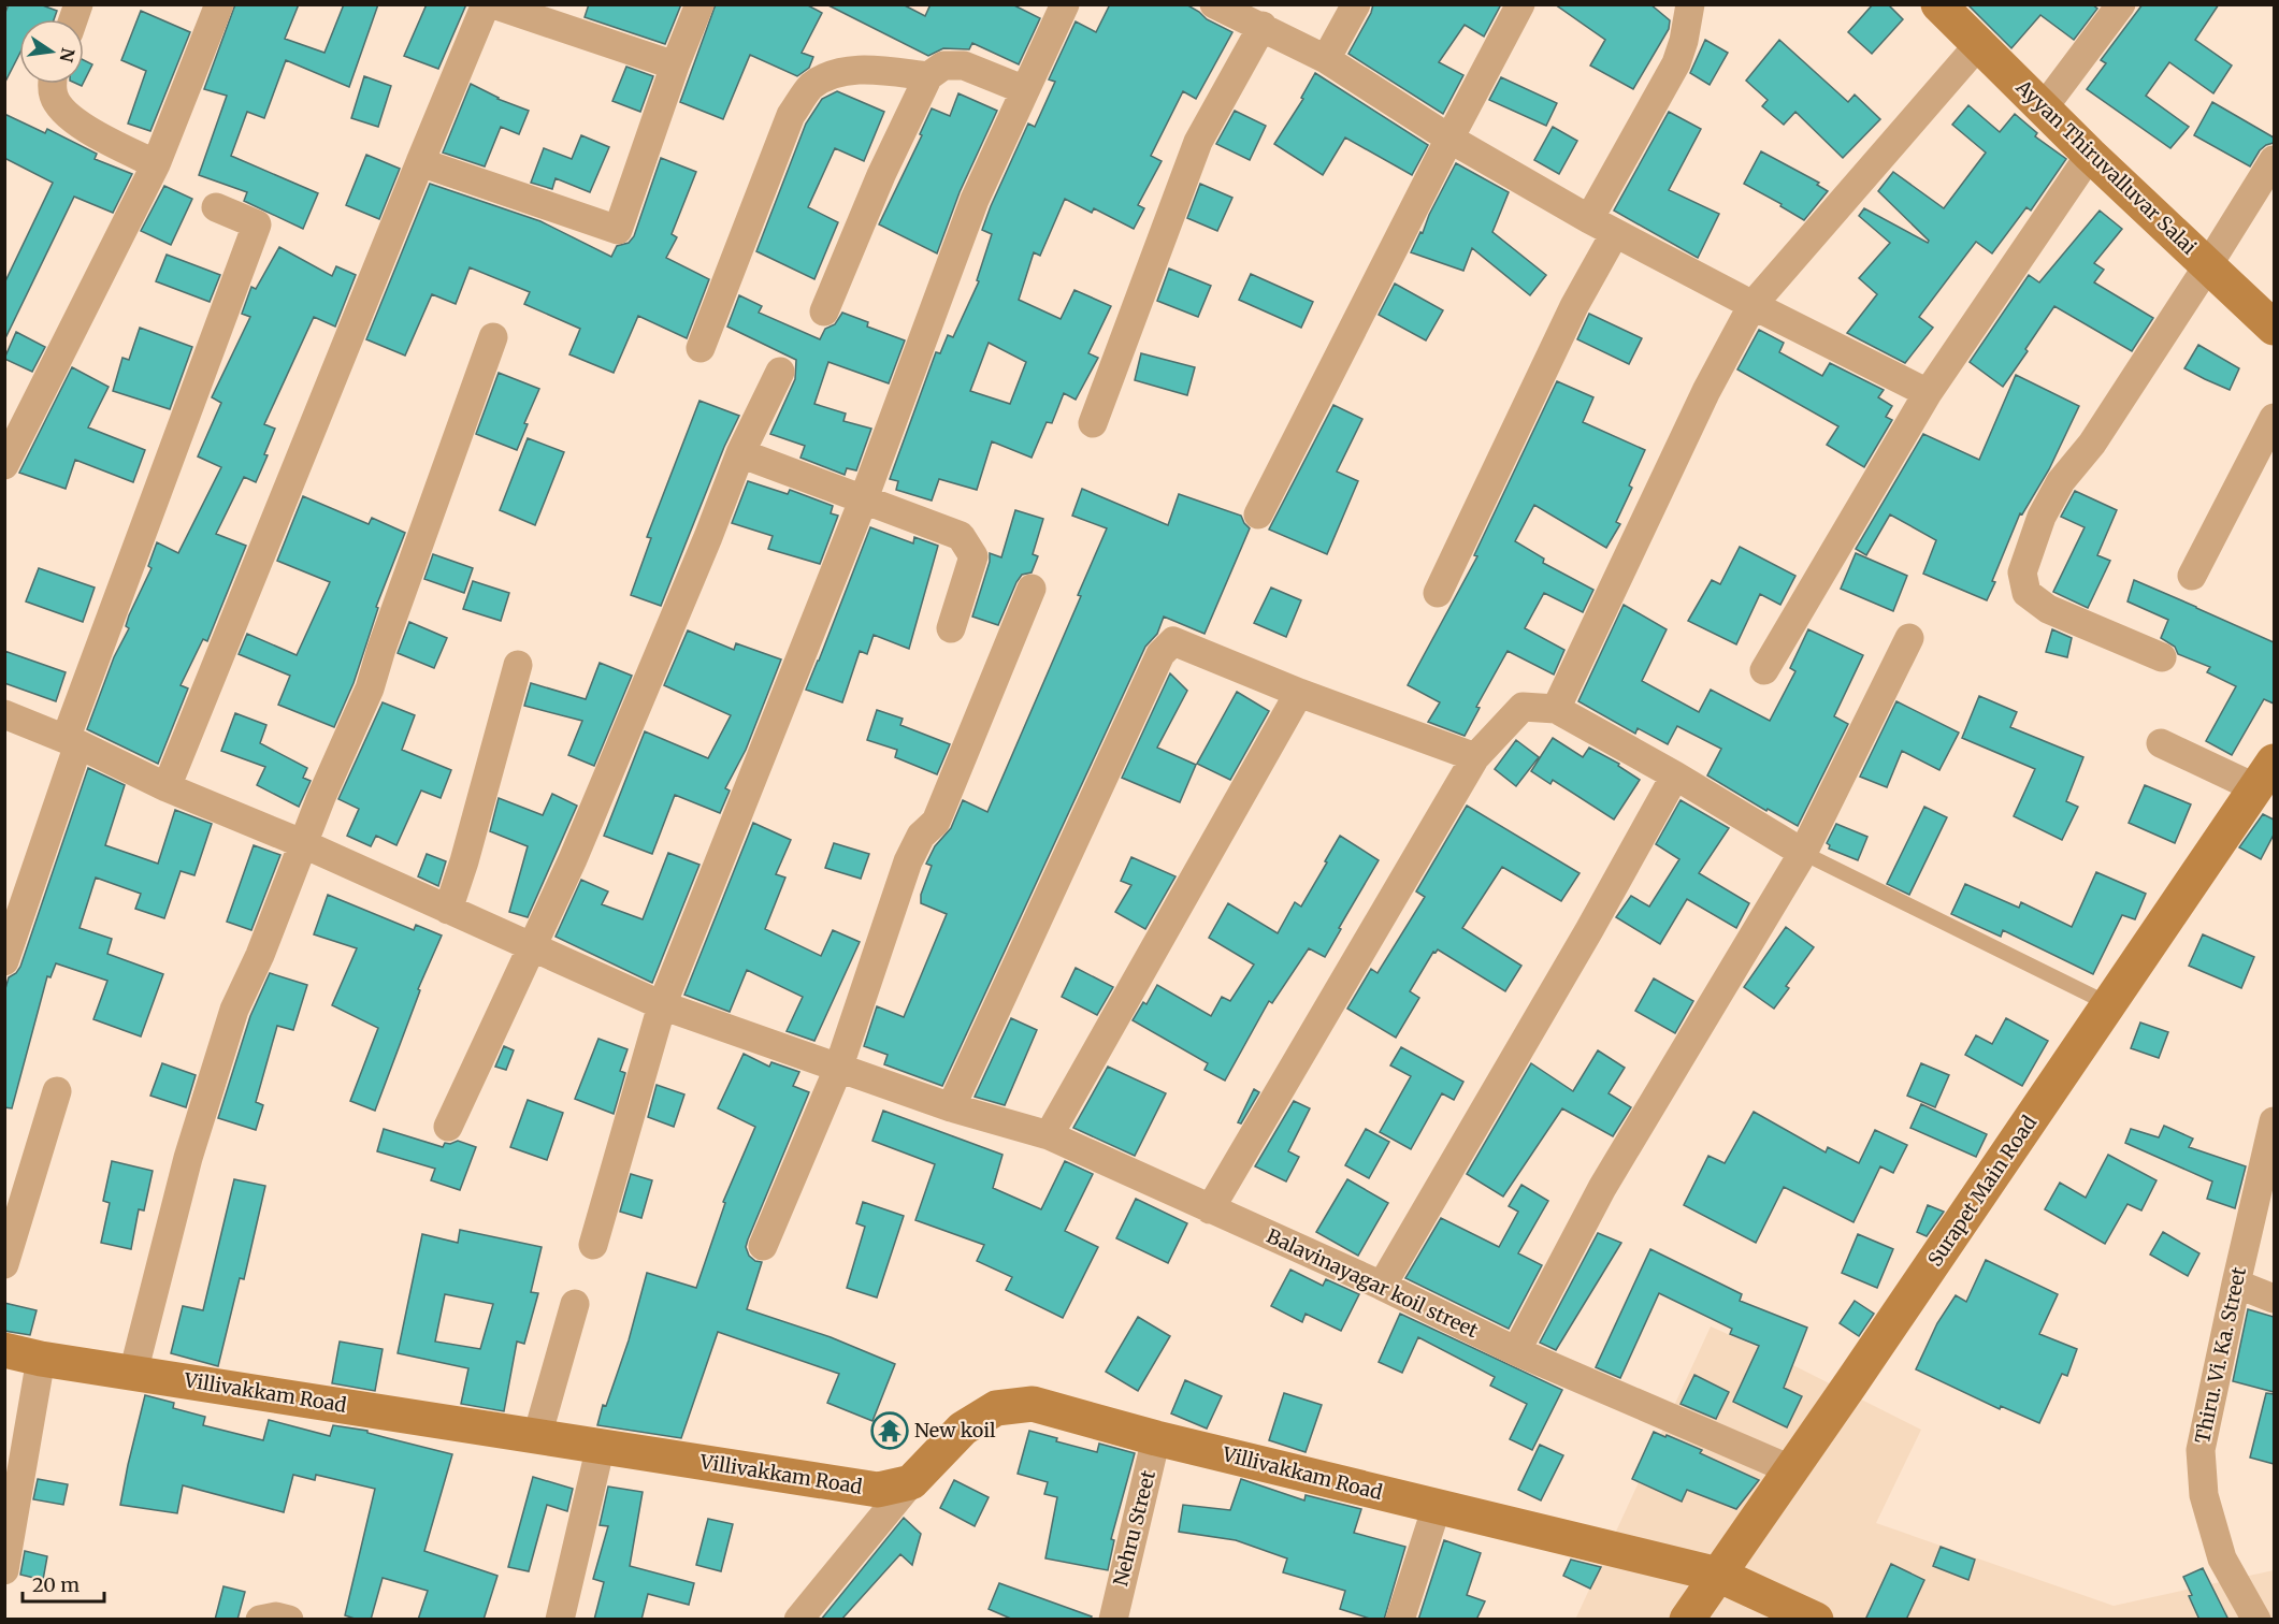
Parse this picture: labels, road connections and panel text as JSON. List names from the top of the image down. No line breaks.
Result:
{"streets":{"street":["Ayyan Thiruvalluvar Salai","Surapet Main Road","Balavinayagar koil street","Thiru. Vi. Ka. Street","Villivakkam Road","Nehru Street"]},"crossings":[["Surapet Main Road","Balavinayagar koil street"],["Surapet Main Road","Villivakkam Road"],["Villivakkam Road","Nehru Street"]],"places":{"temple":["New koil"]},"scale_bar":"20 m","north":"right"}
